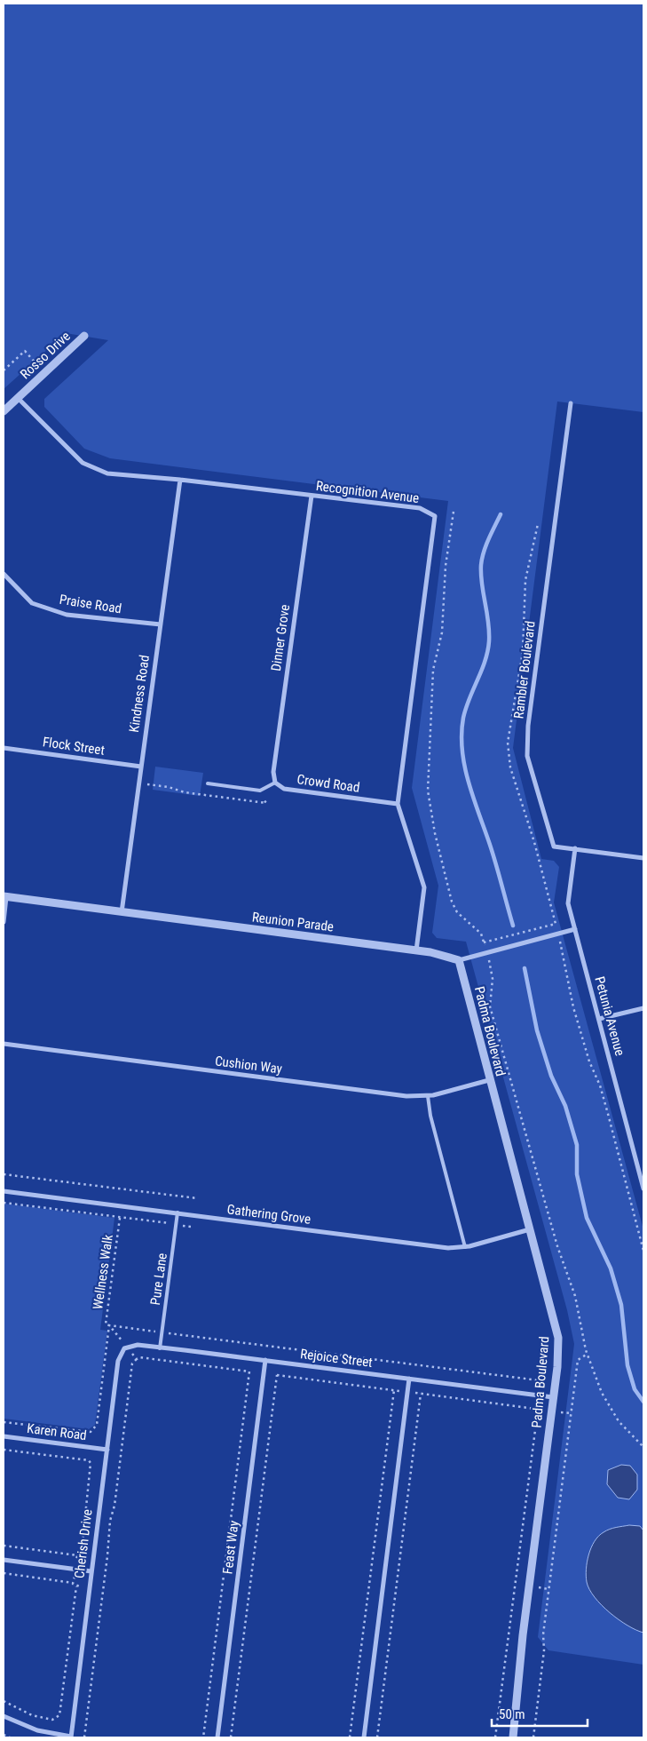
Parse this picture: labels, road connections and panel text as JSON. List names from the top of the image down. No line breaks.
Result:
{"streets":{"street":["Rosso Drive","Recognition Avenue","Praise Road","Dinner Grove","Rambler Boulevard","Kindness Road","Flock Street","Crowd Road","Reunion Parade","Petunia Avenue","Padma Boulevard","Cushion Way","Gathering Grove","Rejoice Street","Karen Road","Cherish Drive","Feast Way"],"lane":["Pure Lane"],"path":["Wellness Walk"]},"crossings":[["Rosso Drive","Recognition Avenue"],["Recognition Avenue","Dinner Grove"],["Recognition Avenue","Kindness Road"],["Recognition Avenue","Crowd Road"],["Recognition Avenue","Reunion Parade"],["Praise Road","Kindness Road"],["Dinner Grove","Crowd Road"],["Rambler Boulevard","Petunia Avenue"],["Kindness Road","Flock Street"],["Kindness Road","Reunion Parade"],["Reunion Parade","Petunia Avenue"],["Reunion Parade","Padma Boulevard"],["Padma Boulevard","Cushion Way"],["Padma Boulevard","Gathering Grove"],["Padma Boulevard","Rejoice Street"],["Gathering Grove","Pure Lane"],["Pure Lane","Rejoice Street"],["Rejoice Street","Cherish Drive"],["Rejoice Street","Feast Way"],["Karen Road","Cherish Drive"]],"scale_bar":"50 m"}
